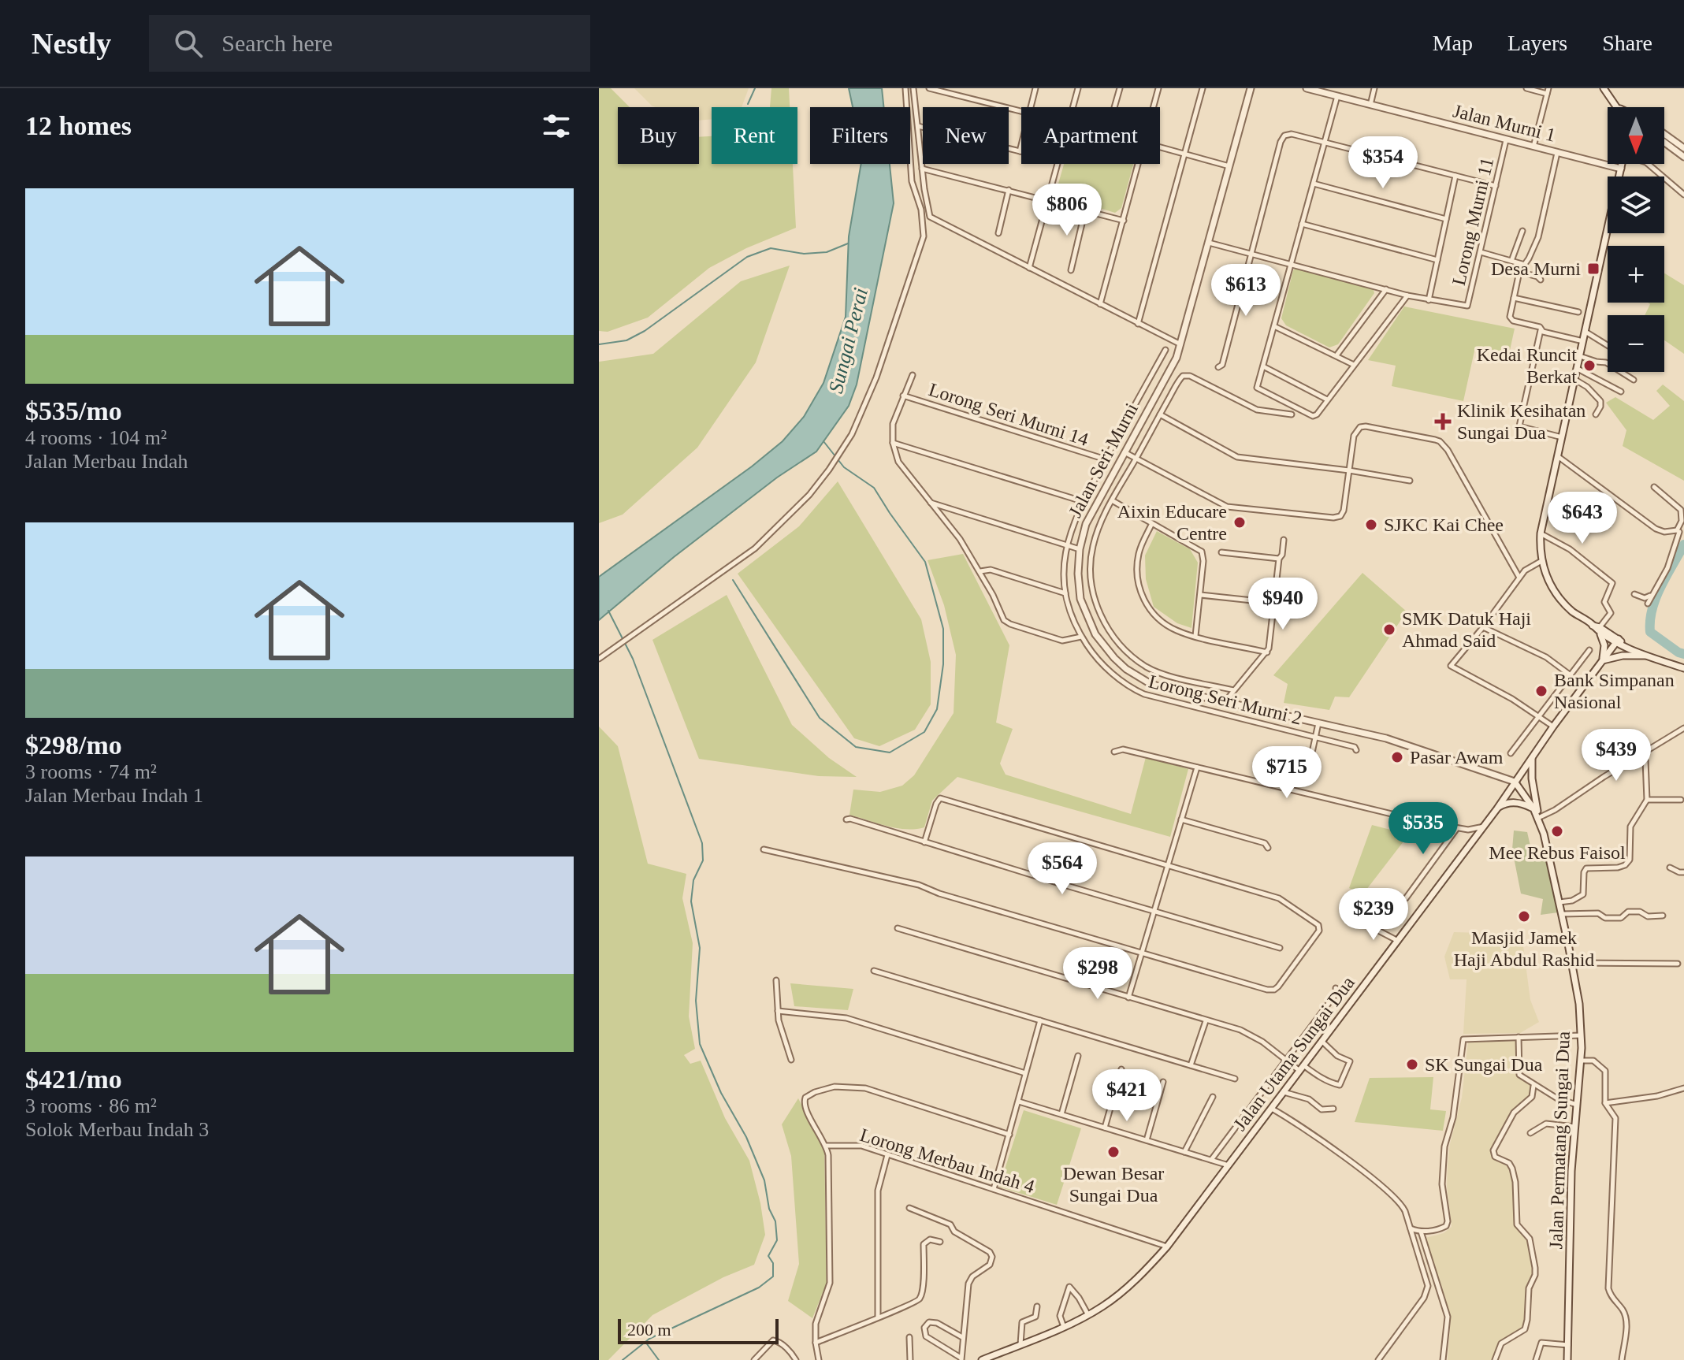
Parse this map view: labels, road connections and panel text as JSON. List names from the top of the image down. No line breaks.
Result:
{"streets":{"main road":["Jalan Murni 1","Jalan Seri Murni","Jalan Utama Sungai Dua","Jalan Permatang Sungai Dua"],"street":["Lorong Murni 11","Lorong Seri Murni 14","Lorong Seri Murni 2","Lorong Merbau Indah 4"]},"crossings":[["Jalan Murni 1","Lorong Murni 11"],["Lorong Seri Murni 14","Lorong Seri Murni 2"],["Jalan Seri Murni","Jalan Utama Sungai Dua"],["Jalan Seri Murni","Jalan Permatang Sungai Dua"],["Jalan Utama Sungai Dua","Jalan Permatang Sungai Dua"],["Jalan Utama Sungai Dua","Lorong Merbau Indah 4"]],"water":["Sungai Perai"],"places":{"transit":["Desa Murni"],"other":["Kedai Runcit Berkat","Aixin Educare Centre","SJKC Kai Chee","SMK Datuk Haji Ahmad Said","Bank Simpanan Nasional","Pasar Awam","Mee Rebus Faisol","Masjid Jamek Haji Abdul Rashid","SK Sungai Dua","Dewan Besar Sungai Dua"],"health":["Klinik Kesihatan Sungai Dua"]},"scale_bar":"200 m","north":"bottom","page":{"header":"Nestly","search":"Search here","nav":["Map","Layers","Share"],"heading":"12 homes","map_buttons":["+","−"],"chip":["Buy","Rent","Filters","New","Apartment"],"price":["$354","$806","$613","$643","$940","$439","$715","$535","$564","$239","$298","$421"],"list":[{"name":"$535/mo","note":"4 rooms · 104 m² · Jalan Merbau Indah"},{"name":"$298/mo","note":"3 rooms · 74 m² · Jalan Merbau Indah 1"},{"name":"$421/mo","note":"3 rooms · 86 m² · Solok Merbau Indah 3"}],"scale":"200 m"}}
